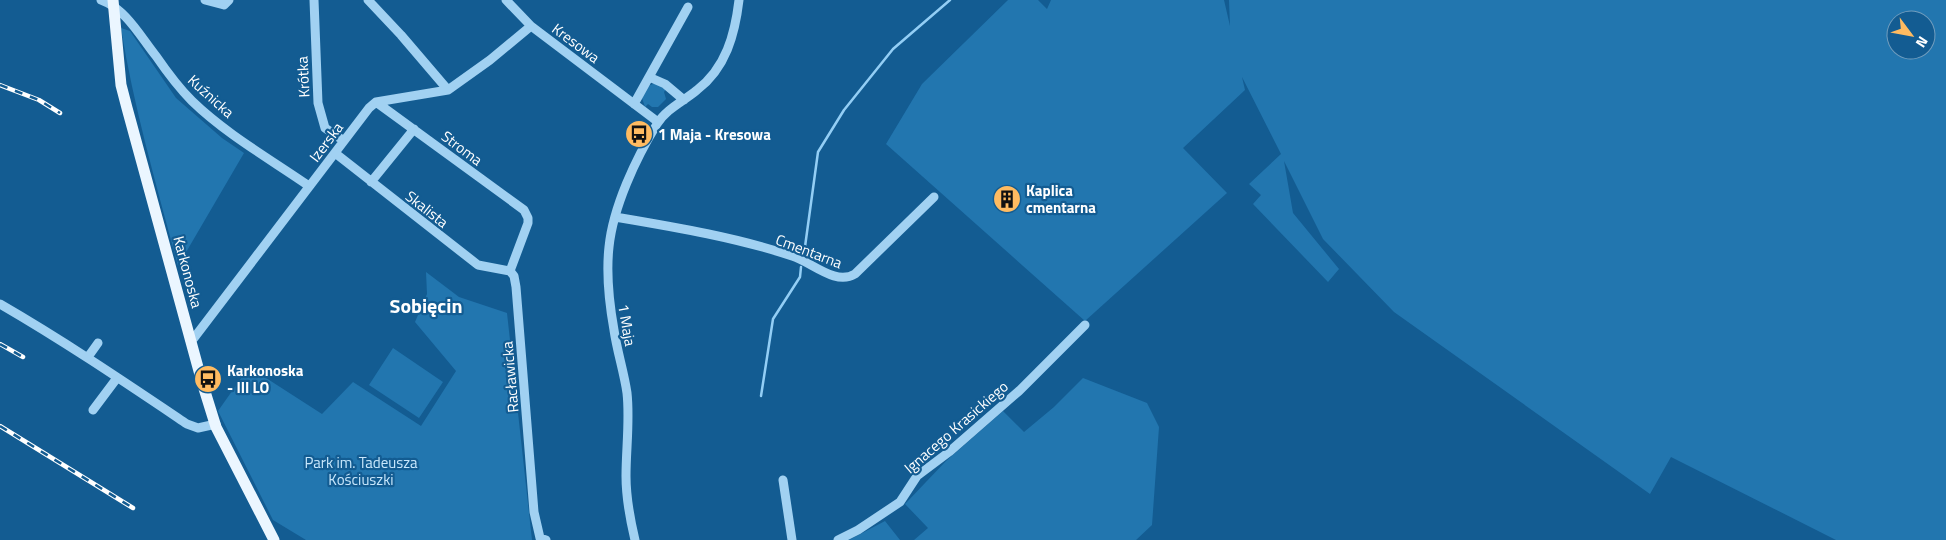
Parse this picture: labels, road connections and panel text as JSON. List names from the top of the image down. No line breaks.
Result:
{"streets":{"main road":["Karkonoska"],"street":["Kresowa","Krótka","Kuźnicka","Izerska","Stroma","Skalista","Cmentarna","1 Maja","Racławicka","Ignacego Krasickiego"]},"crossings":[["Kresowa","1 Maja"],["Krótka","Izerska"],["Kuźnicka","Izerska"],["Kuźnicka","Karkonoska"],["Izerska","Stroma"],["Izerska","Skalista"],["Izerska","Karkonoska"],["Stroma","Skalista"],["Stroma","Racławicka"],["Skalista","Racławicka"],["Cmentarna","1 Maja"]],"districts":["Sobięcin"],"parks":["Park im. Tadeusza Kościuszki"],"places":{"bus stop":["1 Maja - Kresowa","Karkonoska - III LO"],"building":["Kaplica cmentarna"]},"north":"bottom right"}
